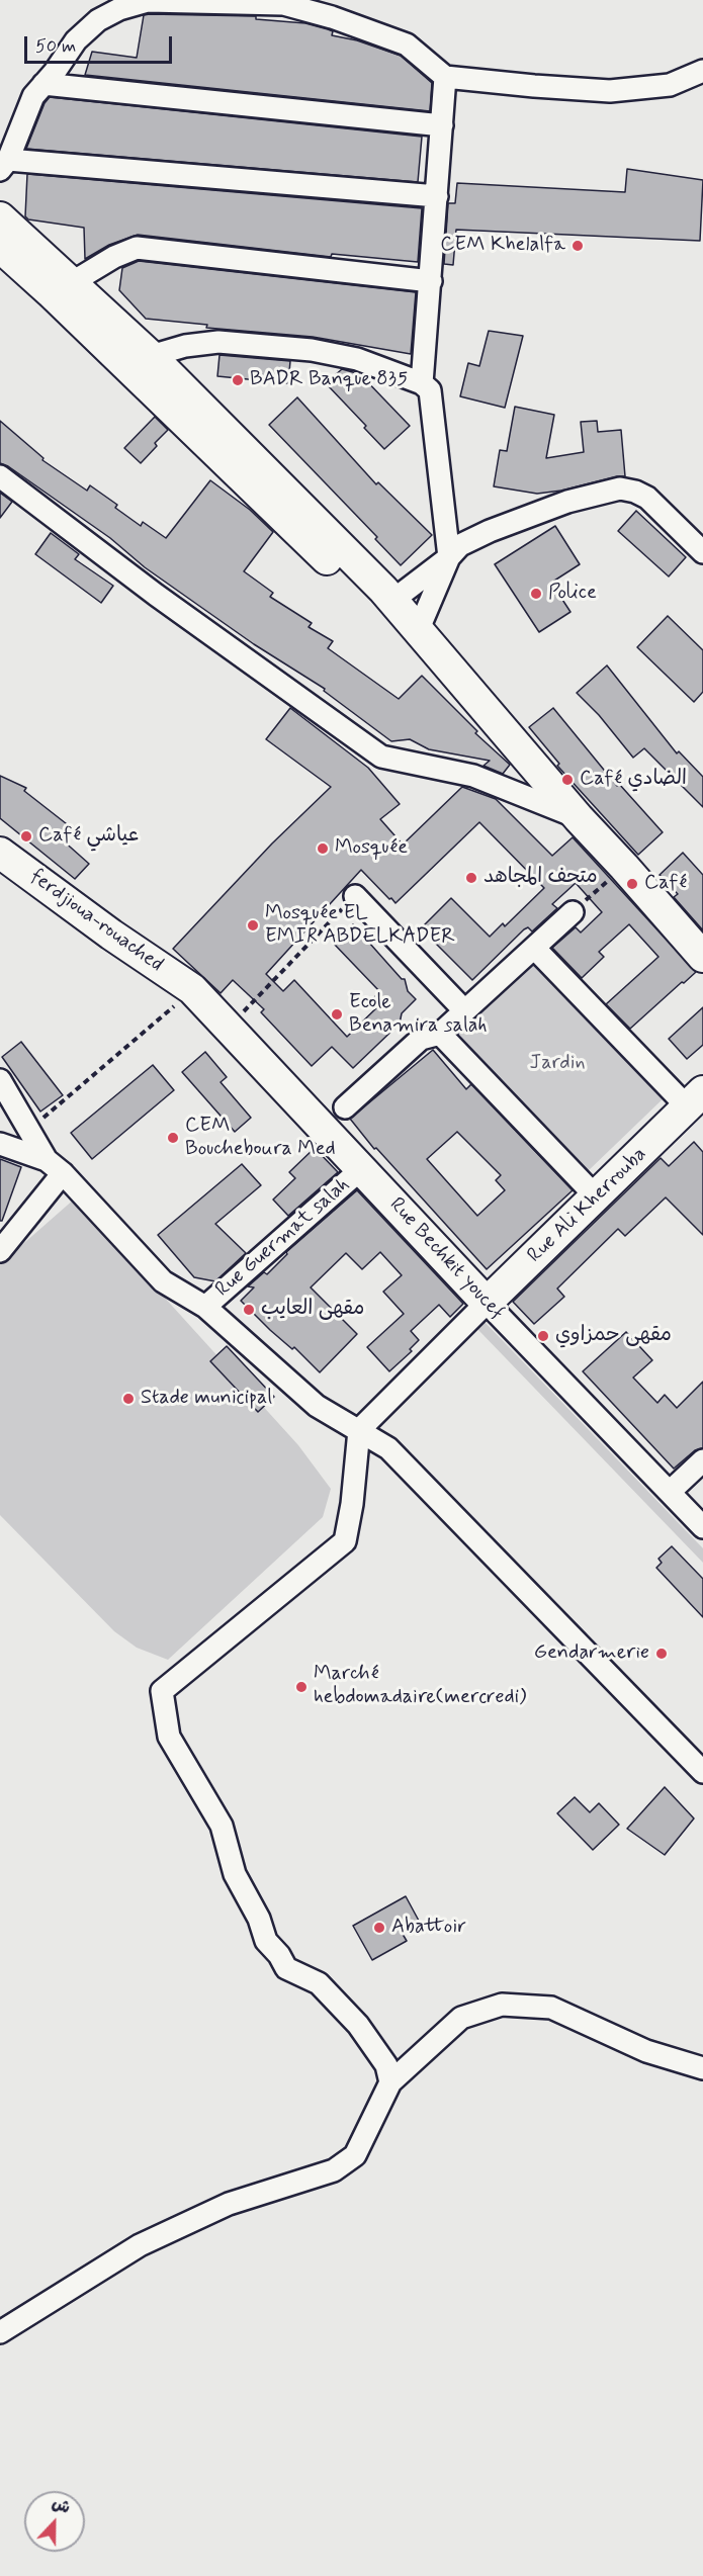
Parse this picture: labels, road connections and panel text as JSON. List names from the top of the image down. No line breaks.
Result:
{"streets":{"main road":["ferdjioua-rouached","Rue Ali Kherrouba","Rue Bechkit youcef"],"street":["Rue Guermat salah"]},"crossings":[["ferdjioua-rouached","Rue Bechkit youcef"],["Rue Ali Kherrouba","Rue Bechkit youcef"],["Rue Guermat salah","Rue Bechkit youcef"]],"parks":["Jardin"],"places":["CEM Khelalfa","BADR Banque 835","Police","Café الضادي","Café عياشي","Mosquée","متحف المجاهد","Café","Mosquée EL EMIR ABDELKADER","Ecole Benamira salah","CEM Boucheboura Med","مقهى العايب","مقهى حمزاوي","Stade municipal","Gendarmerie","Marché hebdomadaire(mercredi)","Abattoir"],"scale_bar":"50 m","north":"top"}
